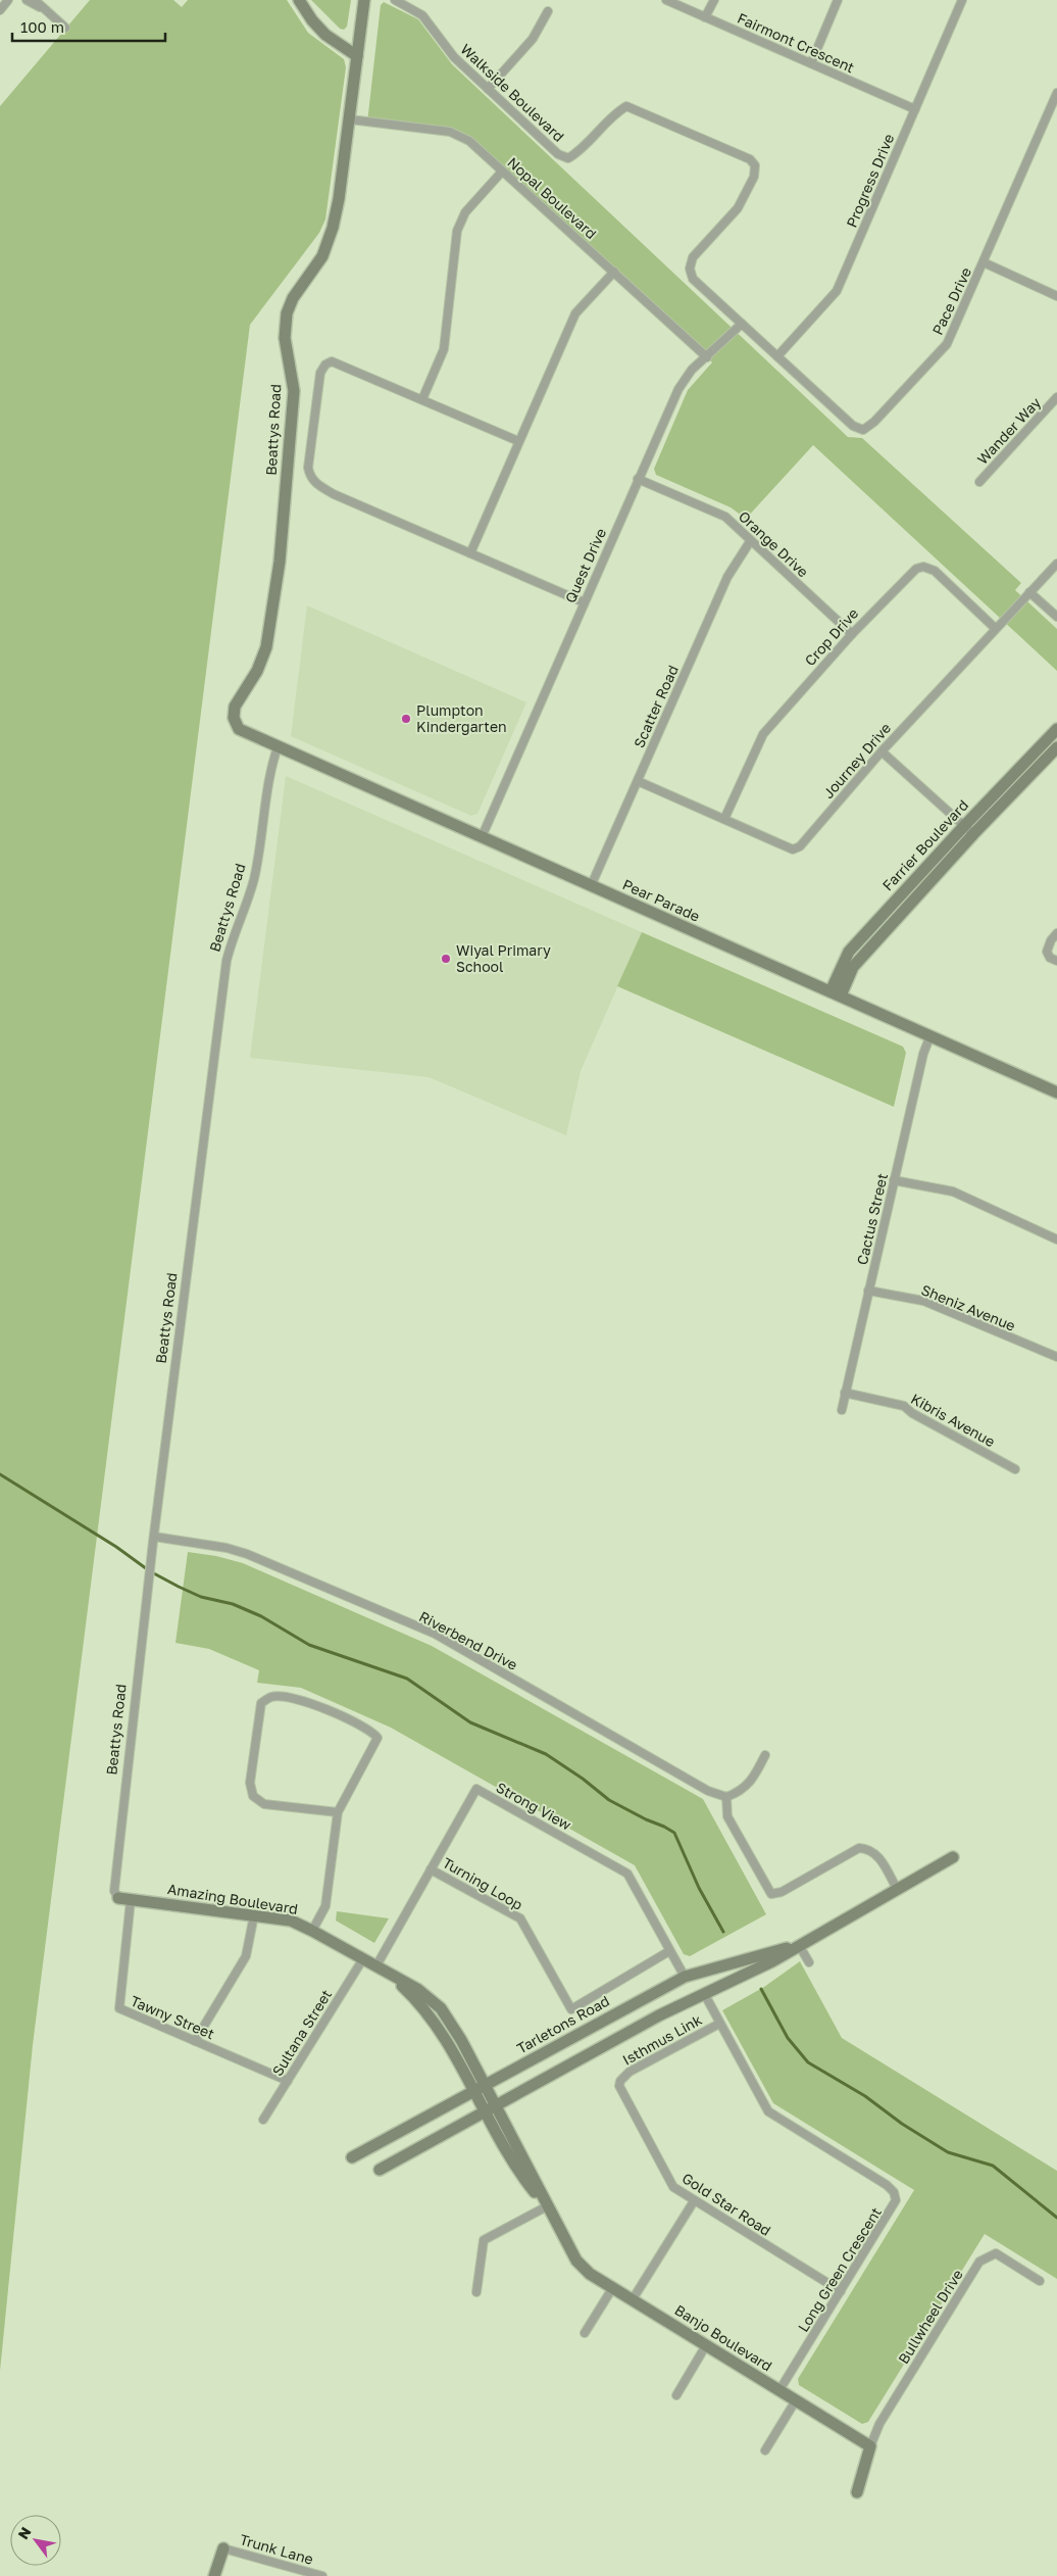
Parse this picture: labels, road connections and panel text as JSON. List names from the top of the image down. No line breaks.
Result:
{"streets":{"street":["Fairmont Crescent","Walkside Boulevard","Progress Drive","Nopal Boulevard","Pace Drive","Beattys Road","Wander Way","Orange Drive","Quest Drive","Crop Drive","Scatter Road","Journey Drive","Farrier Boulevard","Pear Parade","Cactus Street","Sheniz Avenue","Kibris Avenue","Riverbend Drive","Strong View","Turning Loop","Amazing Boulevard","Tawny Street","Tarletons Road","Sultana Street","Isthmus Link","Gold Star Road","Long Green Crescent","Bullwheel Drive","Banjo Boulevard","Trunk Lane"]},"crossings":[["Fairmont Crescent","Progress Drive"],["Walkside Boulevard","Progress Drive"],["Walkside Boulevard","Pace Drive"],["Walkside Boulevard","Quest Drive"],["Nopal Boulevard","Beattys Road"],["Nopal Boulevard","Quest Drive"],["Beattys Road","Pear Parade"],["Beattys Road","Riverbend Drive"],["Beattys Road","Amazing Boulevard"],["Orange Drive","Quest Drive"],["Orange Drive","Crop Drive"],["Orange Drive","Scatter Road"],["Quest Drive","Pear Parade"],["Crop Drive","Journey Drive"],["Scatter Road","Journey Drive"],["Scatter Road","Pear Parade"],["Farrier Boulevard","Pear Parade"],["Pear Parade","Cactus Street"],["Cactus Street","Sheniz Avenue"],["Cactus Street","Kibris Avenue"],["Strong View","Turning Loop"],["Strong View","Amazing Boulevard"],["Strong View","Tarletons Road"],["Amazing Boulevard","Tawny Street"],["Amazing Boulevard","Tarletons Road"],["Amazing Boulevard","Sultana Street"],["Amazing Boulevard","Banjo Boulevard"],["Tawny Street","Sultana Street"],["Tarletons Road","Long Green Crescent"],["Tarletons Road","Banjo Boulevard"],["Isthmus Link","Gold Star Road"],["Isthmus Link","Long Green Crescent"],["Gold Star Road","Long Green Crescent"],["Long Green Crescent","Banjo Boulevard"],["Bullwheel Drive","Banjo Boulevard"]],"places":["Plumpton Kindergarten","Wiyal Primary School"],"scale_bar":"100 m","north":"top left"}
